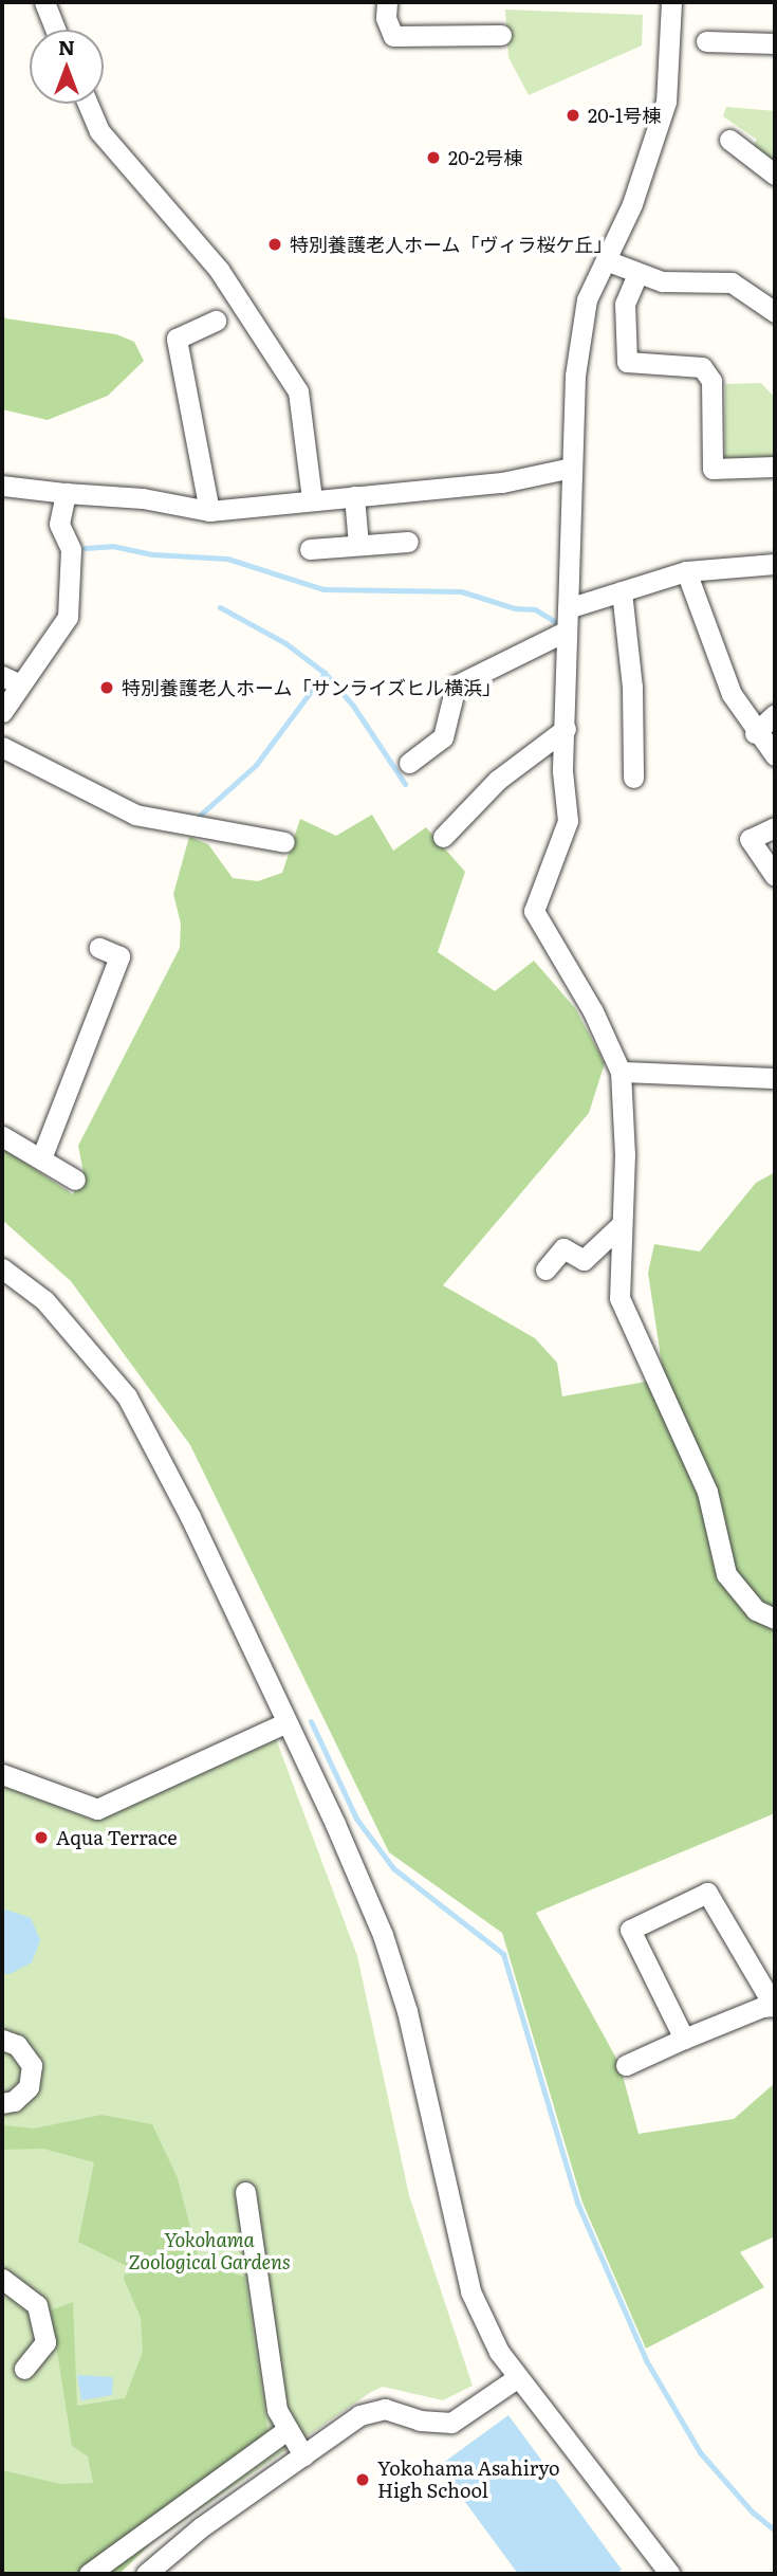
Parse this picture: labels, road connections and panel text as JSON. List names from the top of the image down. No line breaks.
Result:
{"parks":["Yokohama Zoological Gardens"],"places":["20-1号棟","20-2号棟","特別養護老人ホーム「ヴィラ桜ケ丘」","特別養護老人ホーム「サンライズヒル横浜」","Aqua Terrace","Yokohama Asahiryo High School"],"north":"top"}
